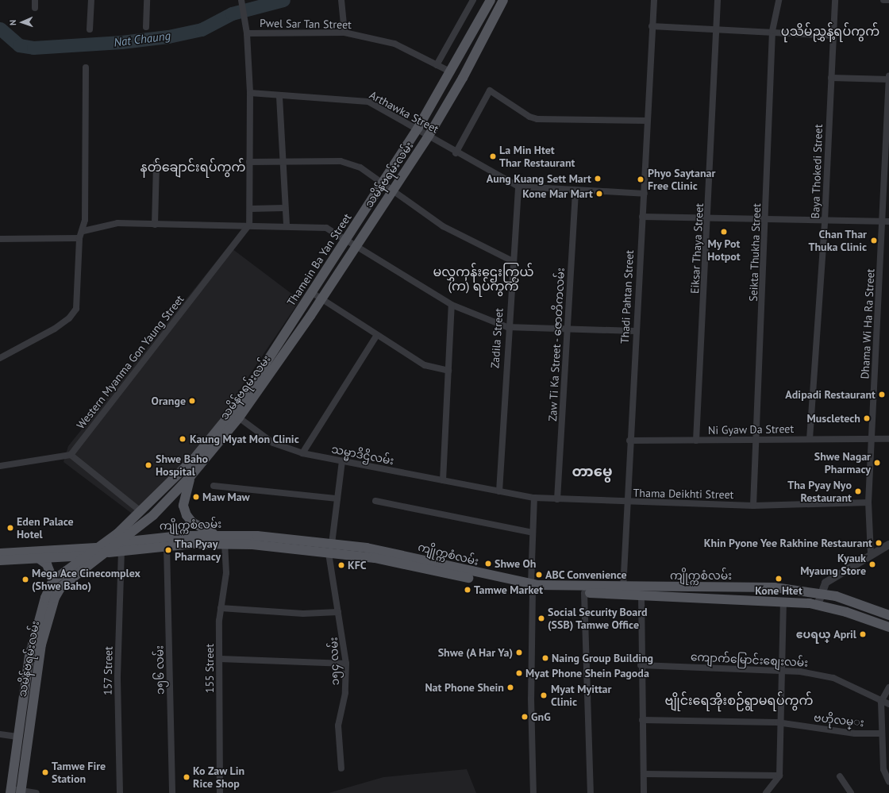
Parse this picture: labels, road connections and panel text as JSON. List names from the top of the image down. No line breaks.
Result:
{"streets":{"main road":["သမိန်ဗရမ်းလမ်း","Thamein Ba Yan Street","ကျိုက္ကစံလမ်း"],"street":["Pwel Sar Tan Street","Arthawka Street","Baya Thokedi Street","Eiksar Thaya Street","Seikta Thukha Street","Thadi Pahtan Street","Dhama Wi Ha Ra Street","Zadila Street","Zaw Ti Ka Street - ဇောတိကလမ်း","Western Myanma Gon Yaung Street","Ni Gyaw Da Street","သမ္မာဒိဌိလမ်း","Thama Deikhti Street","ကျောက်မြောင်းစျေးလမ်း","၁၅၄ လမ်း","155 Street","၁၅၆ လမ်း","157 Street","ဗဟိုလမ္း"]},"crossings":[["Pwel Sar Tan Street","Thamein Ba Yan Street"],["Arthawka Street","သမိန်ဗရမ်းလမ်း"],["Arthawka Street","Thamein Ba Yan Street"],["Arthawka Street","Zadila Street"],["Baya Thokedi Street","Ni Gyaw Da Street"],["သမိန်ဗရမ်းလမ်း","Thamein Ba Yan Street"],["သမိန်ဗရမ်းလမ်း","သမ္မာဒိဌိလမ်း"],["သမိန်ဗရမ်းလမ်း","ကျိုက္ကစံလမ်း"],["သမိန်ဗရမ်းလမ်း","157 Street"],["Eiksar Thaya Street","Ni Gyaw Da Street"],["Seikta Thukha Street","Ni Gyaw Da Street"],["Seikta Thukha Street","Thama Deikhti Street"],["Thamein Ba Yan Street","သမ္မာဒိဌိလမ်း"],["Thadi Pahtan Street","Ni Gyaw Da Street"],["Thadi Pahtan Street","Thama Deikhti Street"],["Thadi Pahtan Street","ကျိုက္ကစံလမ်း"],["Dhama Wi Ha Ra Street","Ni Gyaw Da Street"],["Dhama Wi Ha Ra Street","Thama Deikhti Street"],["Zadila Street","သမ္မာဒိဌိလမ်း"],["Zadila Street","Thama Deikhti Street"],["Zaw Ti Ka Street - ဇောတိကလမ်း","Thama Deikhti Street"],["သမ္မာဒိဌိလမ်း","Thama Deikhti Street"],["ကျိုက္ကစံလမ်း","၁၅၄ လမ်း"],["ကျိုက္ကစံလမ်း","155 Street"],["ကျိုက္ကစံလမ်း","၁၅၆ လမ်း"],["ကျိုက္ကစံလမ်း","157 Street"]],"districts":["ပုသိမ်ညွှန့်ရပ်ကွက်","နတ်ချောင်းရပ်ကွက်","မလွှကုန်းဌေးကြွယ် (က) ရပ်ကွက်","တာမွေ","ဗျိုင်းရေအိုးစဉ်ရွာမရပ်ကွက်"],"water":["Nat Chaung"],"places":["La Min Htet Thar Restaurant","Aung Kuang Sett Mart","Phyo Saytanar Free Clinic","Kone Mar Mart","My Pot Hotpot","Chan Thar Thuka Clinic","Adipadi Restaurant","Orange","Muscletech","Kaung Myat Mon Clinic","Shwe Nagar Pharmacy","Shwe Baho Hospital","Tha Pyay Nyo Restaurant","Maw Maw","Eden Palace Hotel","Khin Pyone Yee Rakhine Restaurant","Tha Pyay Pharmacy","Shwe Oh","Kyauk Myaung Store","KFC","ABC Convenience","Kone Htet","Mega Ace Cinecomplex (Shwe Baho)","Tamwe Market","Social Security Board (SSB) Tamwe Office","ဧပရယ္ April","Shwe (A Har Ya)","Naing Group Building","Myat Phone Shein Pagoda","Nat Phone Shein","Myat Myittar Clinic","GnG","Tamwe Fire Station","Ko Zaw Lin Rice Shop"],"north":"left"}
